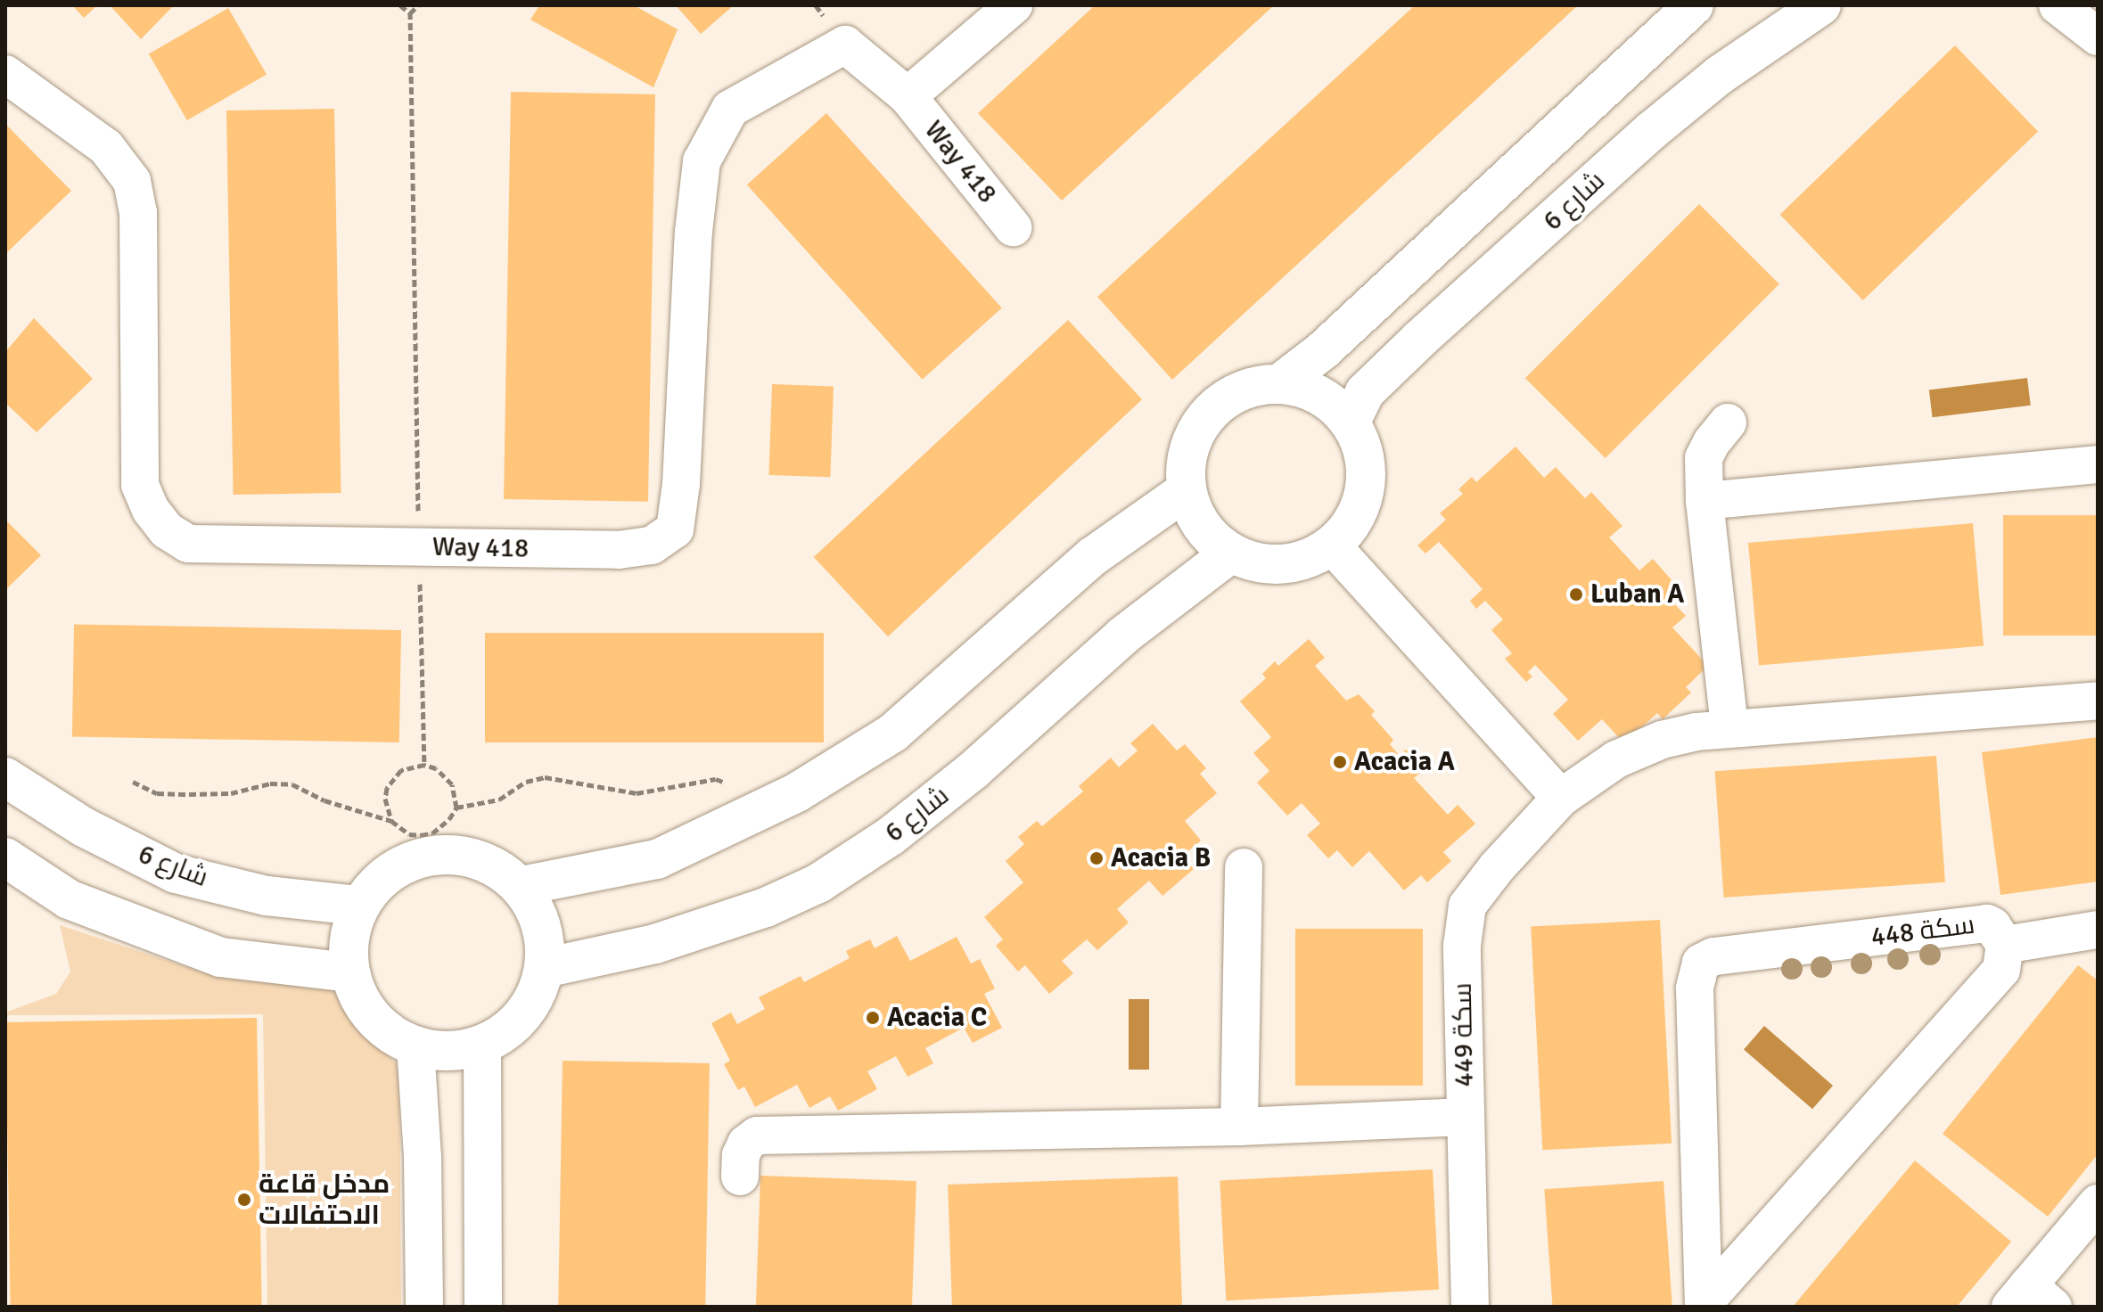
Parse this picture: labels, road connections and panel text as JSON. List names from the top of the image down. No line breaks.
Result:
{"streets":{"street":["Way 418","شارع 6","سكة 448","سكة 449"]},"places":["Luban A","Acacia A","Acacia B","Acacia C","مدخل قاعة الاحتفالات"]}
